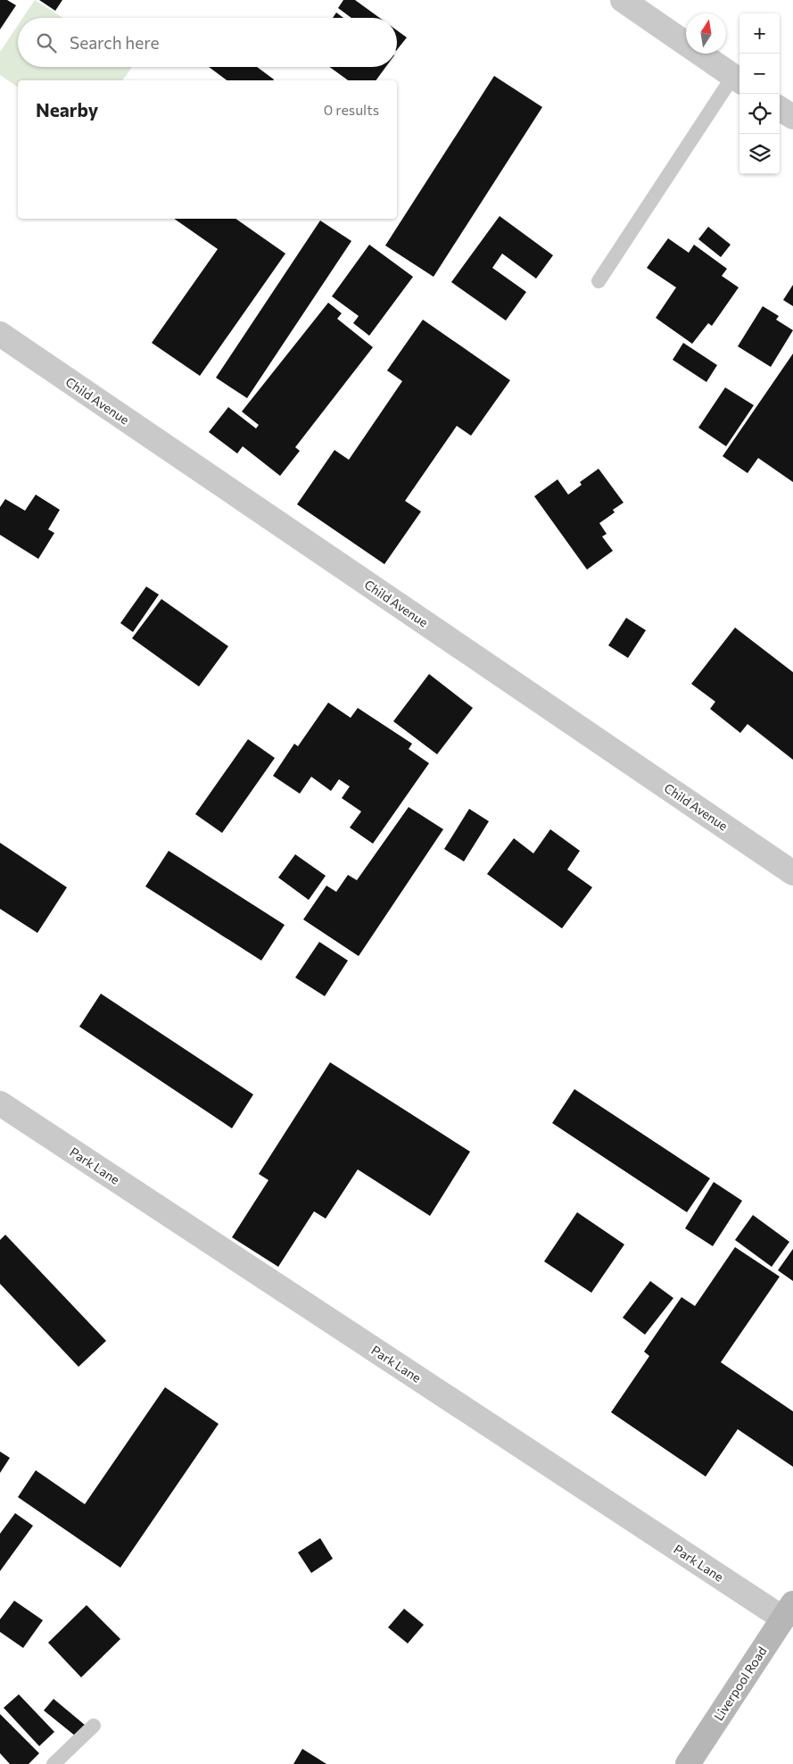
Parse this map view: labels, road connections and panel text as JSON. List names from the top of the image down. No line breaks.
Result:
{"streets":{"main road":["Liverpool Road"],"street":["Child Avenue","Park Lane"]},"crossings":[["Park Lane","Liverpool Road"]],"north":"top","page":{"map_buttons":["+","−"],"search":"Search here","heading":["Nearby","0 results"]}}
